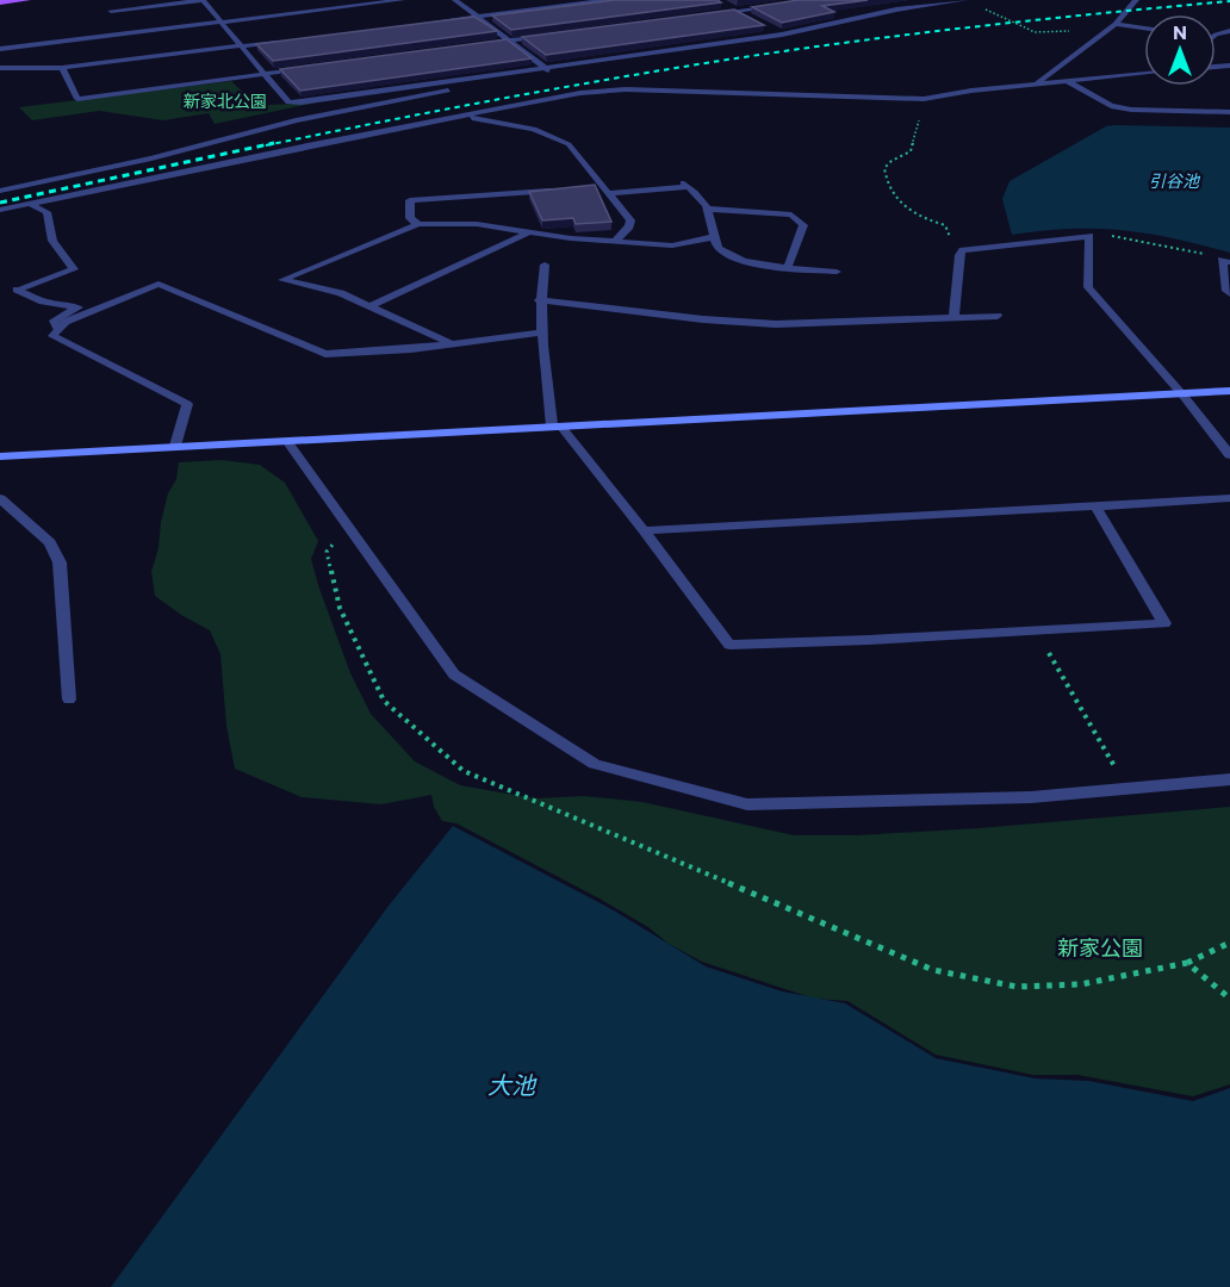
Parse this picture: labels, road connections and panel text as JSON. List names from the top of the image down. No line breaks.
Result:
{"water":["引谷池","大池"],"parks":["新家北公園","新家公園"],"north":"top"}
